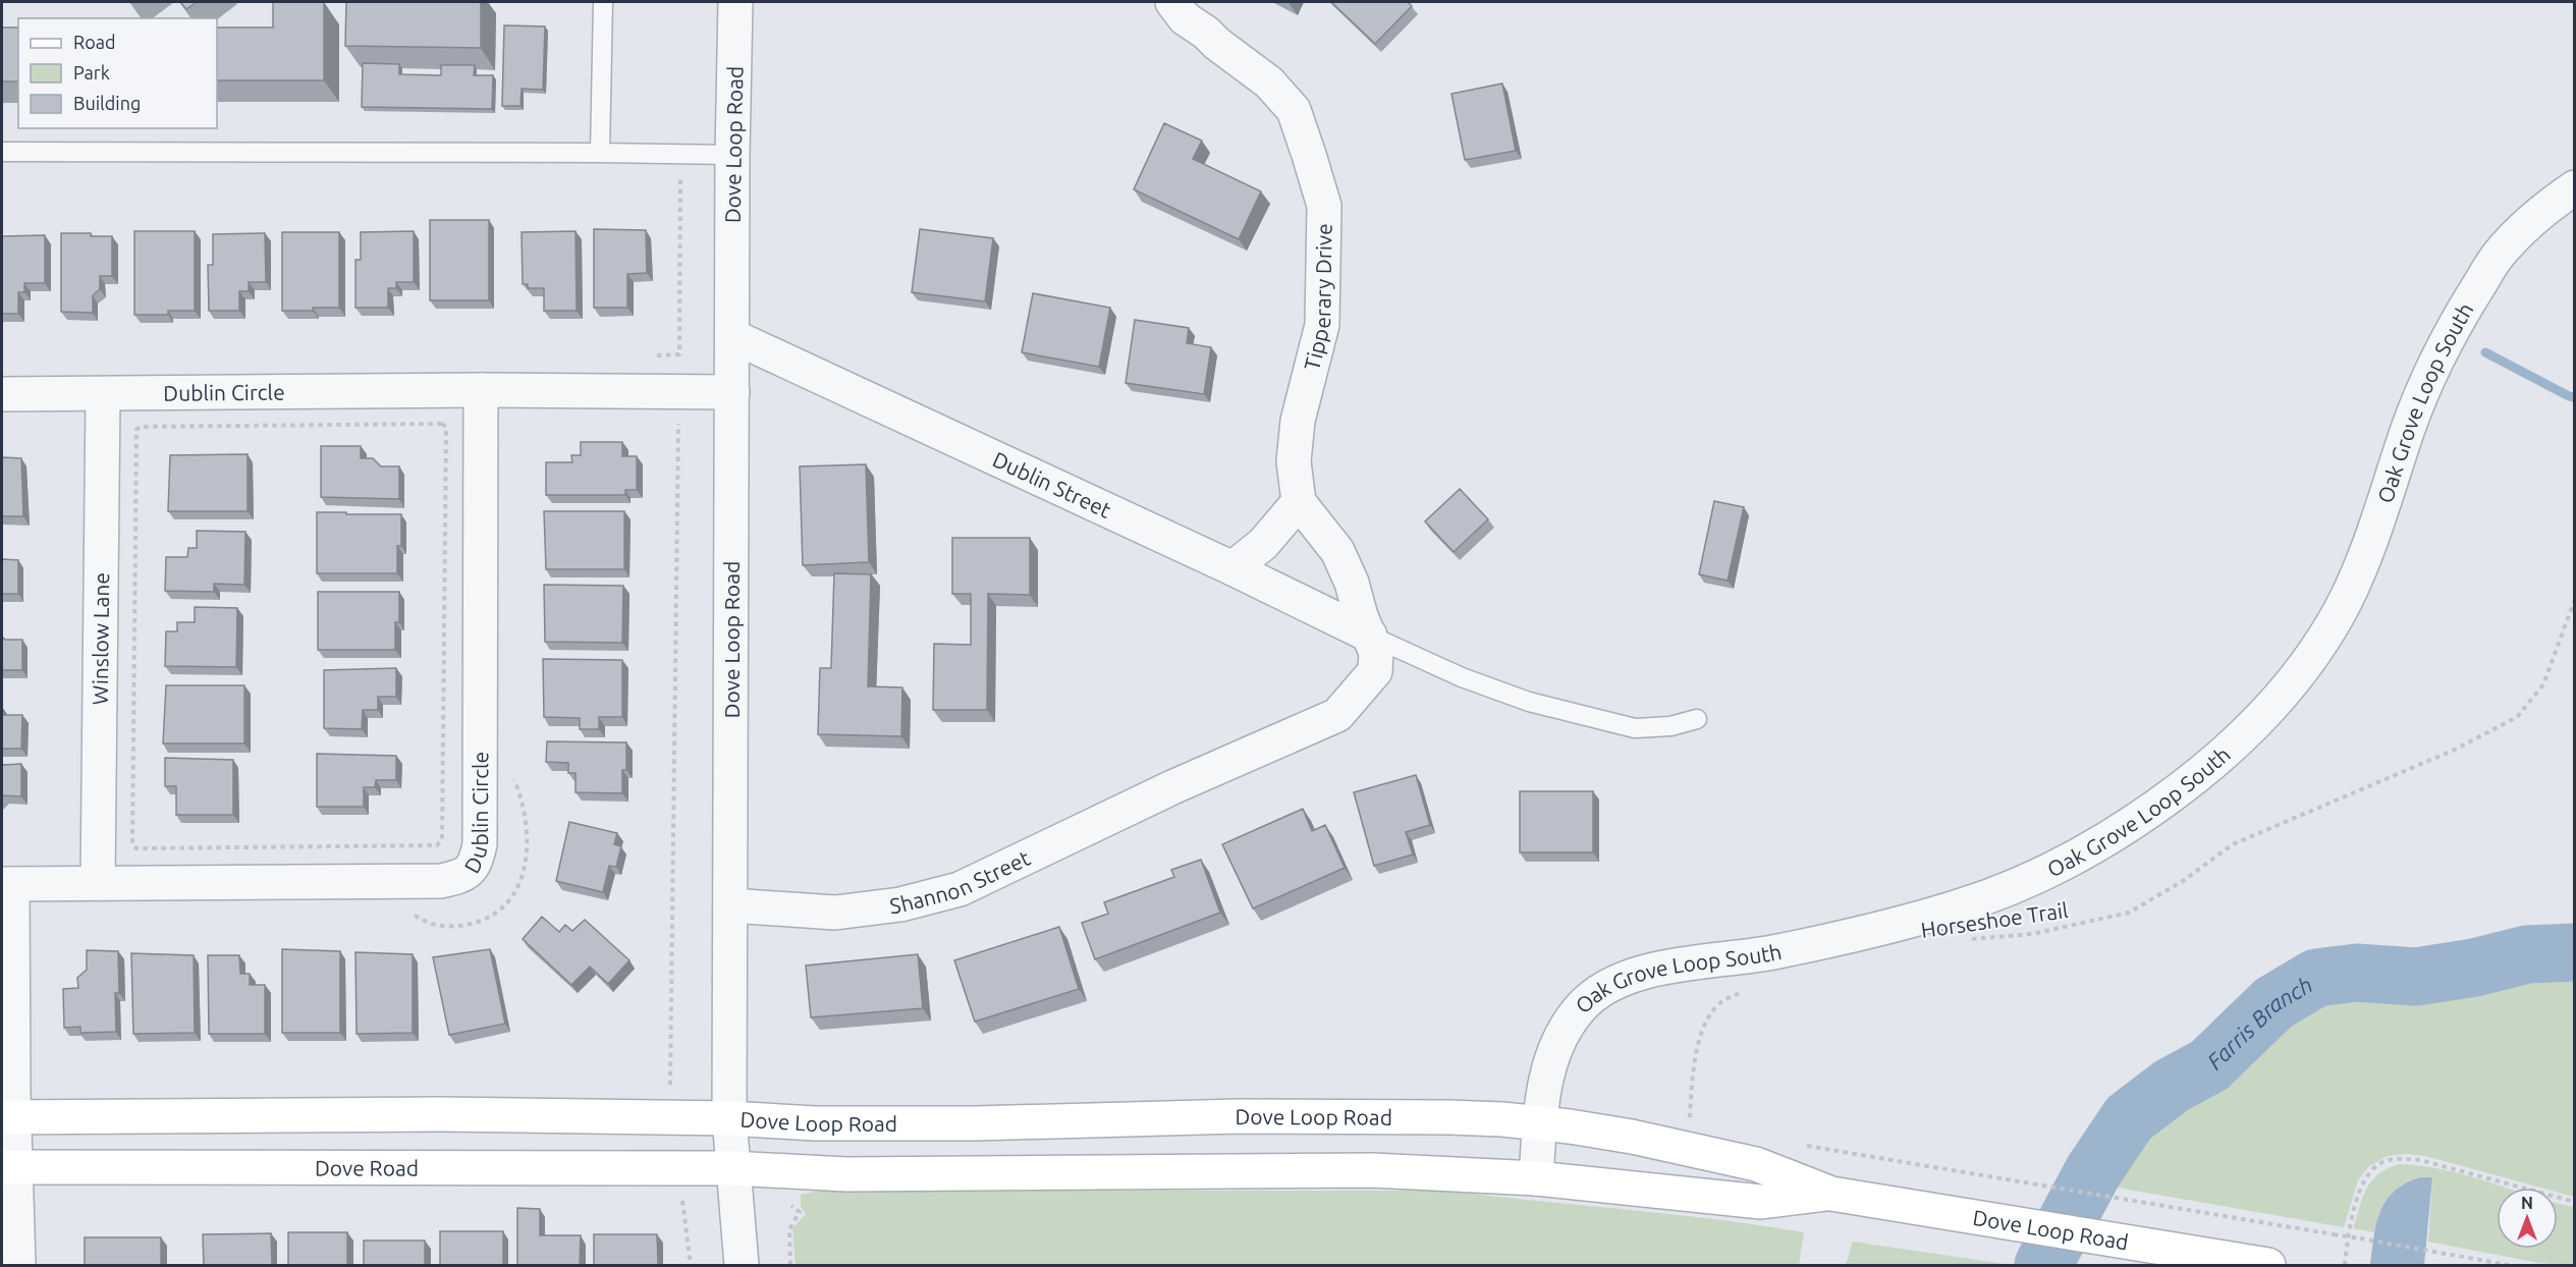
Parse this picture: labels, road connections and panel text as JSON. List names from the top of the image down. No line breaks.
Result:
{"streets":{"main road":["Dove Loop Road","Dove Road"],"street":["Tipperary Drive","Dublin Circle","Oak Grove Loop South","Dublin Street","Winslow Lane","Shannon Street"],"path":["Horseshoe Trail"]},"crossings":[["Dove Loop Road","Dublin Circle"],["Dove Loop Road","Oak Grove Loop South"],["Dove Loop Road","Dublin Street"],["Dove Loop Road","Shannon Street"],["Dove Loop Road","Dove Road"],["Dublin Circle","Winslow Lane"],["Dublin Street","Shannon Street"]],"water":["Farris Branch"],"legend":["Road","Park","Building"],"north":"top"}
